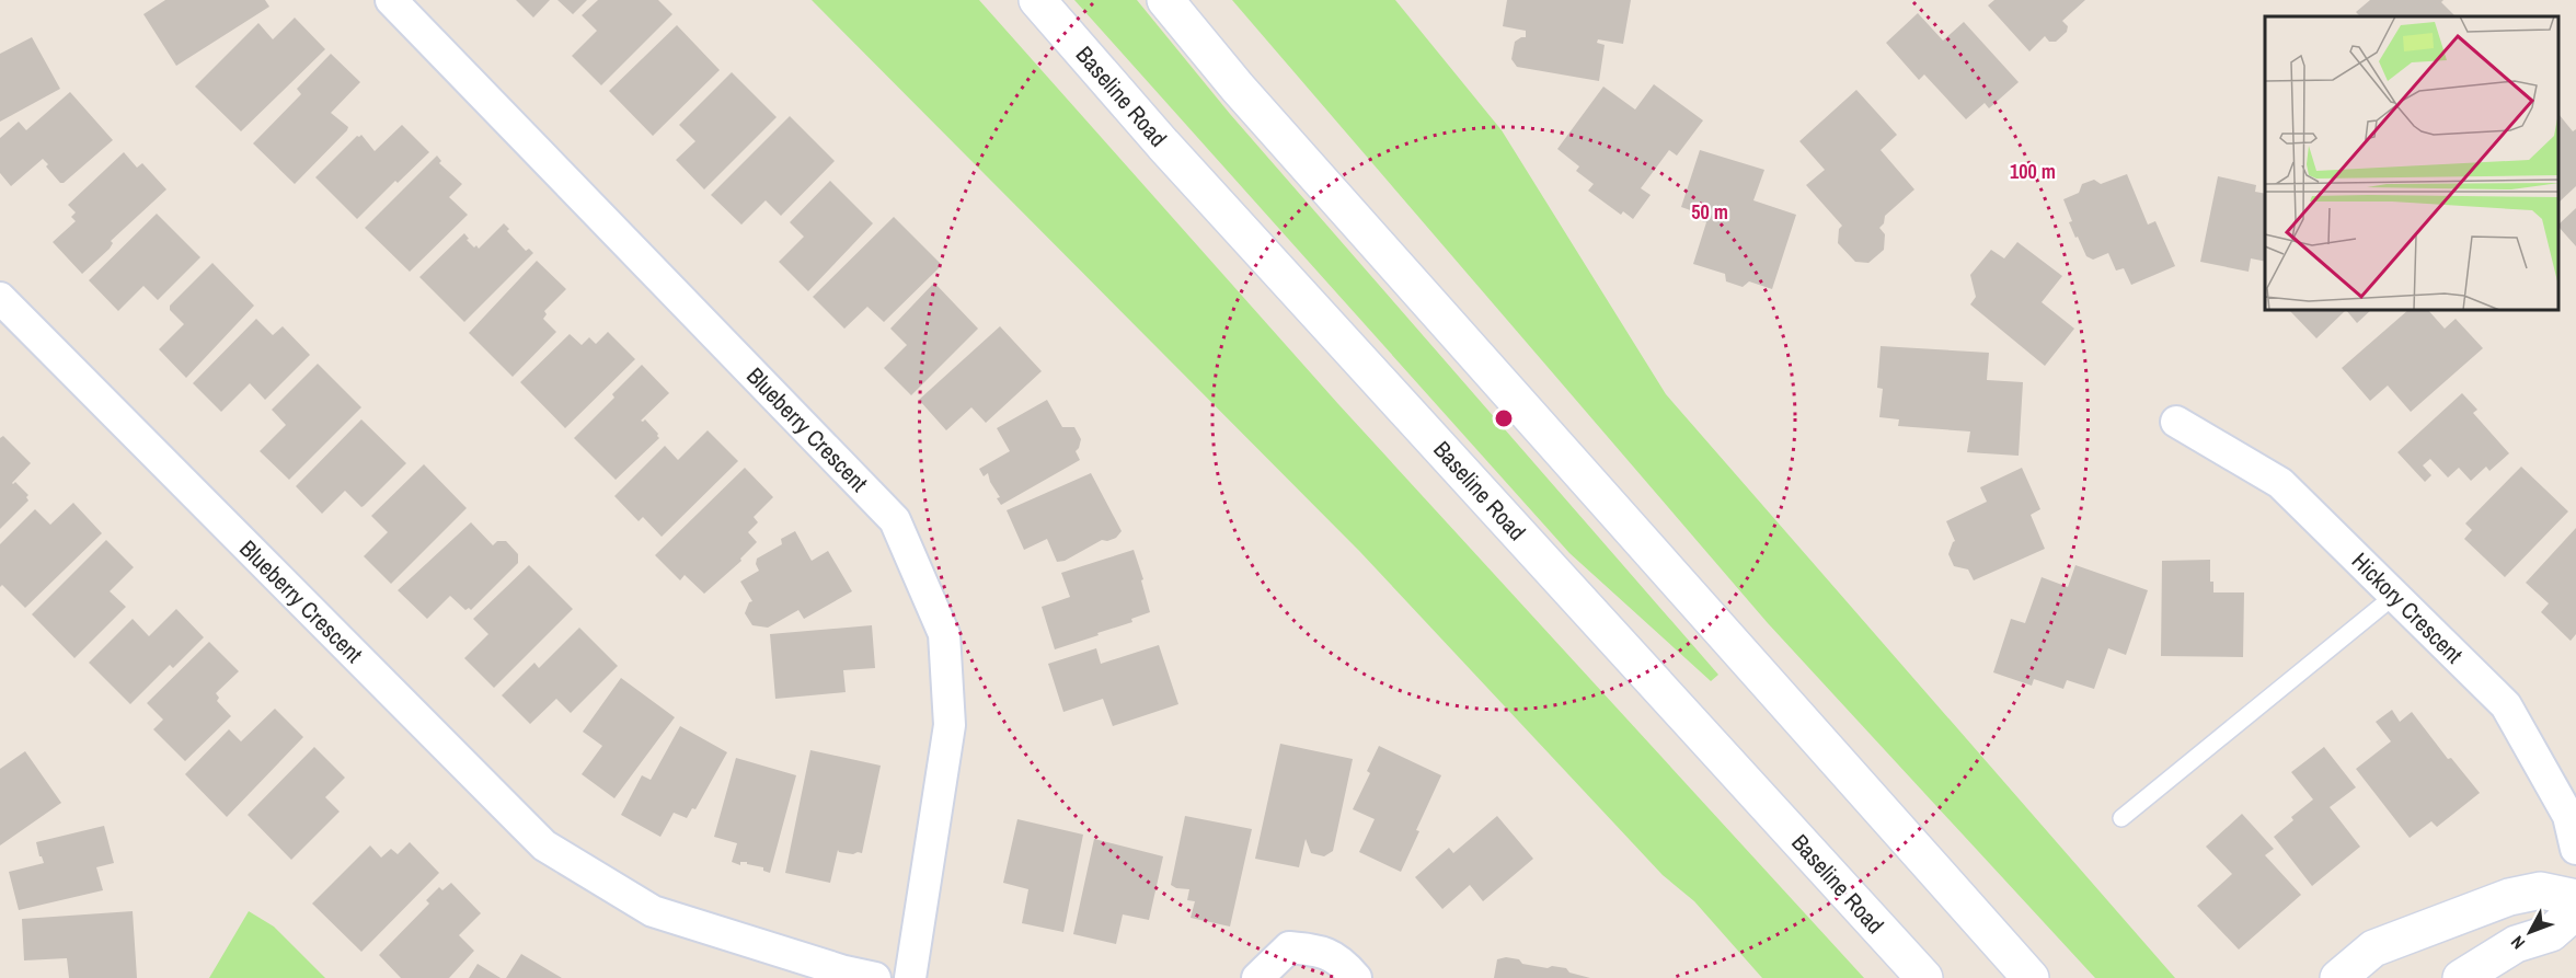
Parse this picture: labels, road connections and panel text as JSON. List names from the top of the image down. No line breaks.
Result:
{"streets":{"main road":["Baseline Road"],"street":["Blueberry Crescent","Hickory Crescent"]},"north":"bottom left","rings":["100 m","50 m"]}
